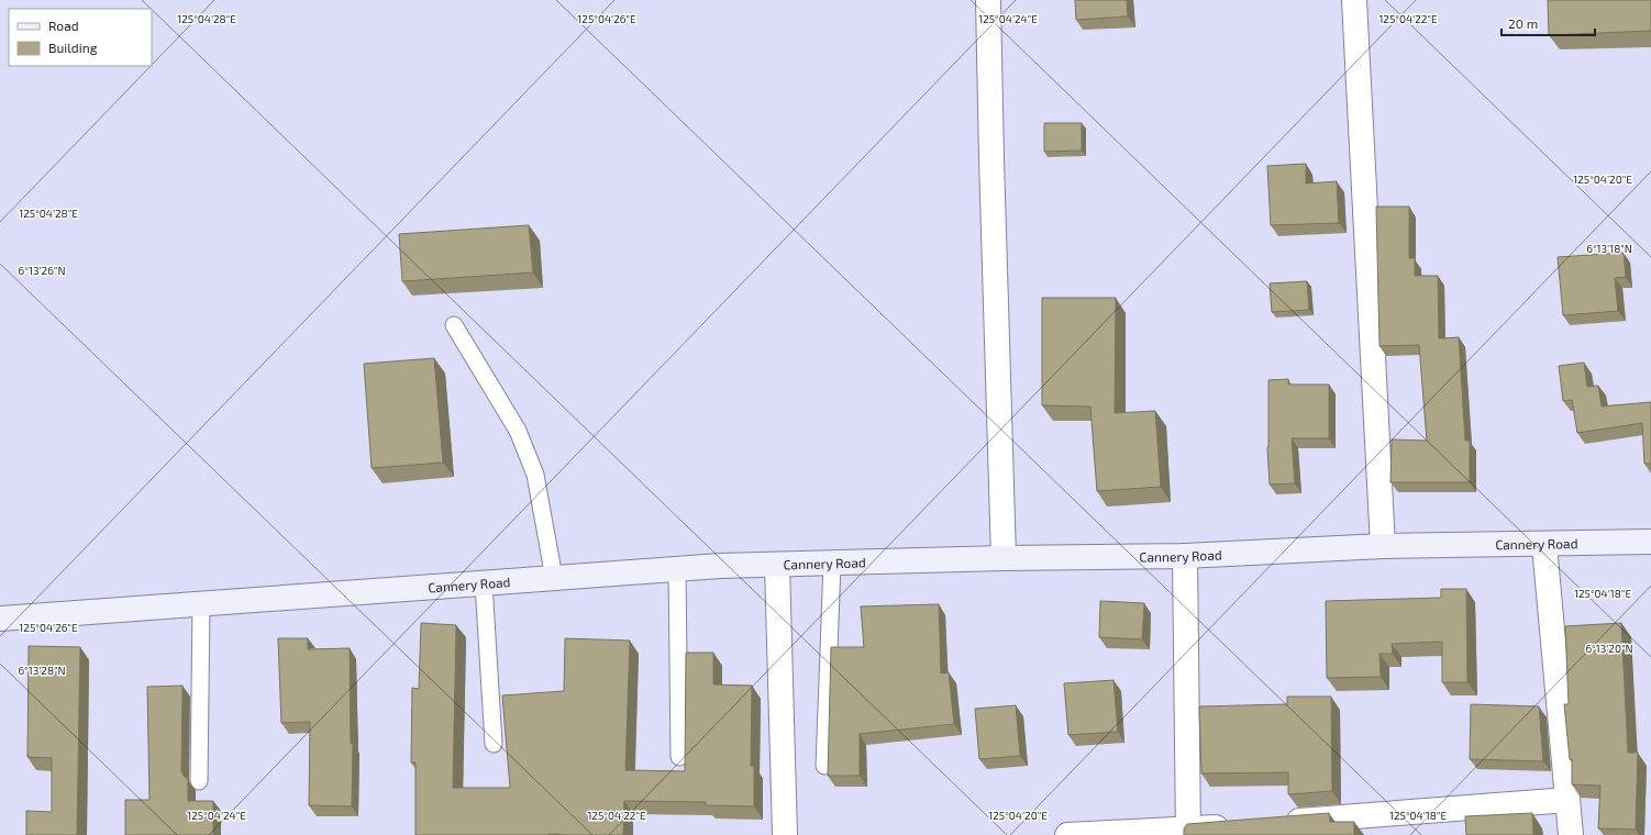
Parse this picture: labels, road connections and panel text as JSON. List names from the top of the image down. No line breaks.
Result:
{"streets":{"main road":["Cannery Road"]},"legend":["Road","Building"],"scale_bar":"20 m","coordinates":["125°04'28\"E","125°04'22\"E","125°04'26\"E","125°04'24\"E","125°04'20\"E","6°13'18\"N","6°13'26\"N","125°04'18\"E","6°13'20\"N","6°13'28\"N"]}
